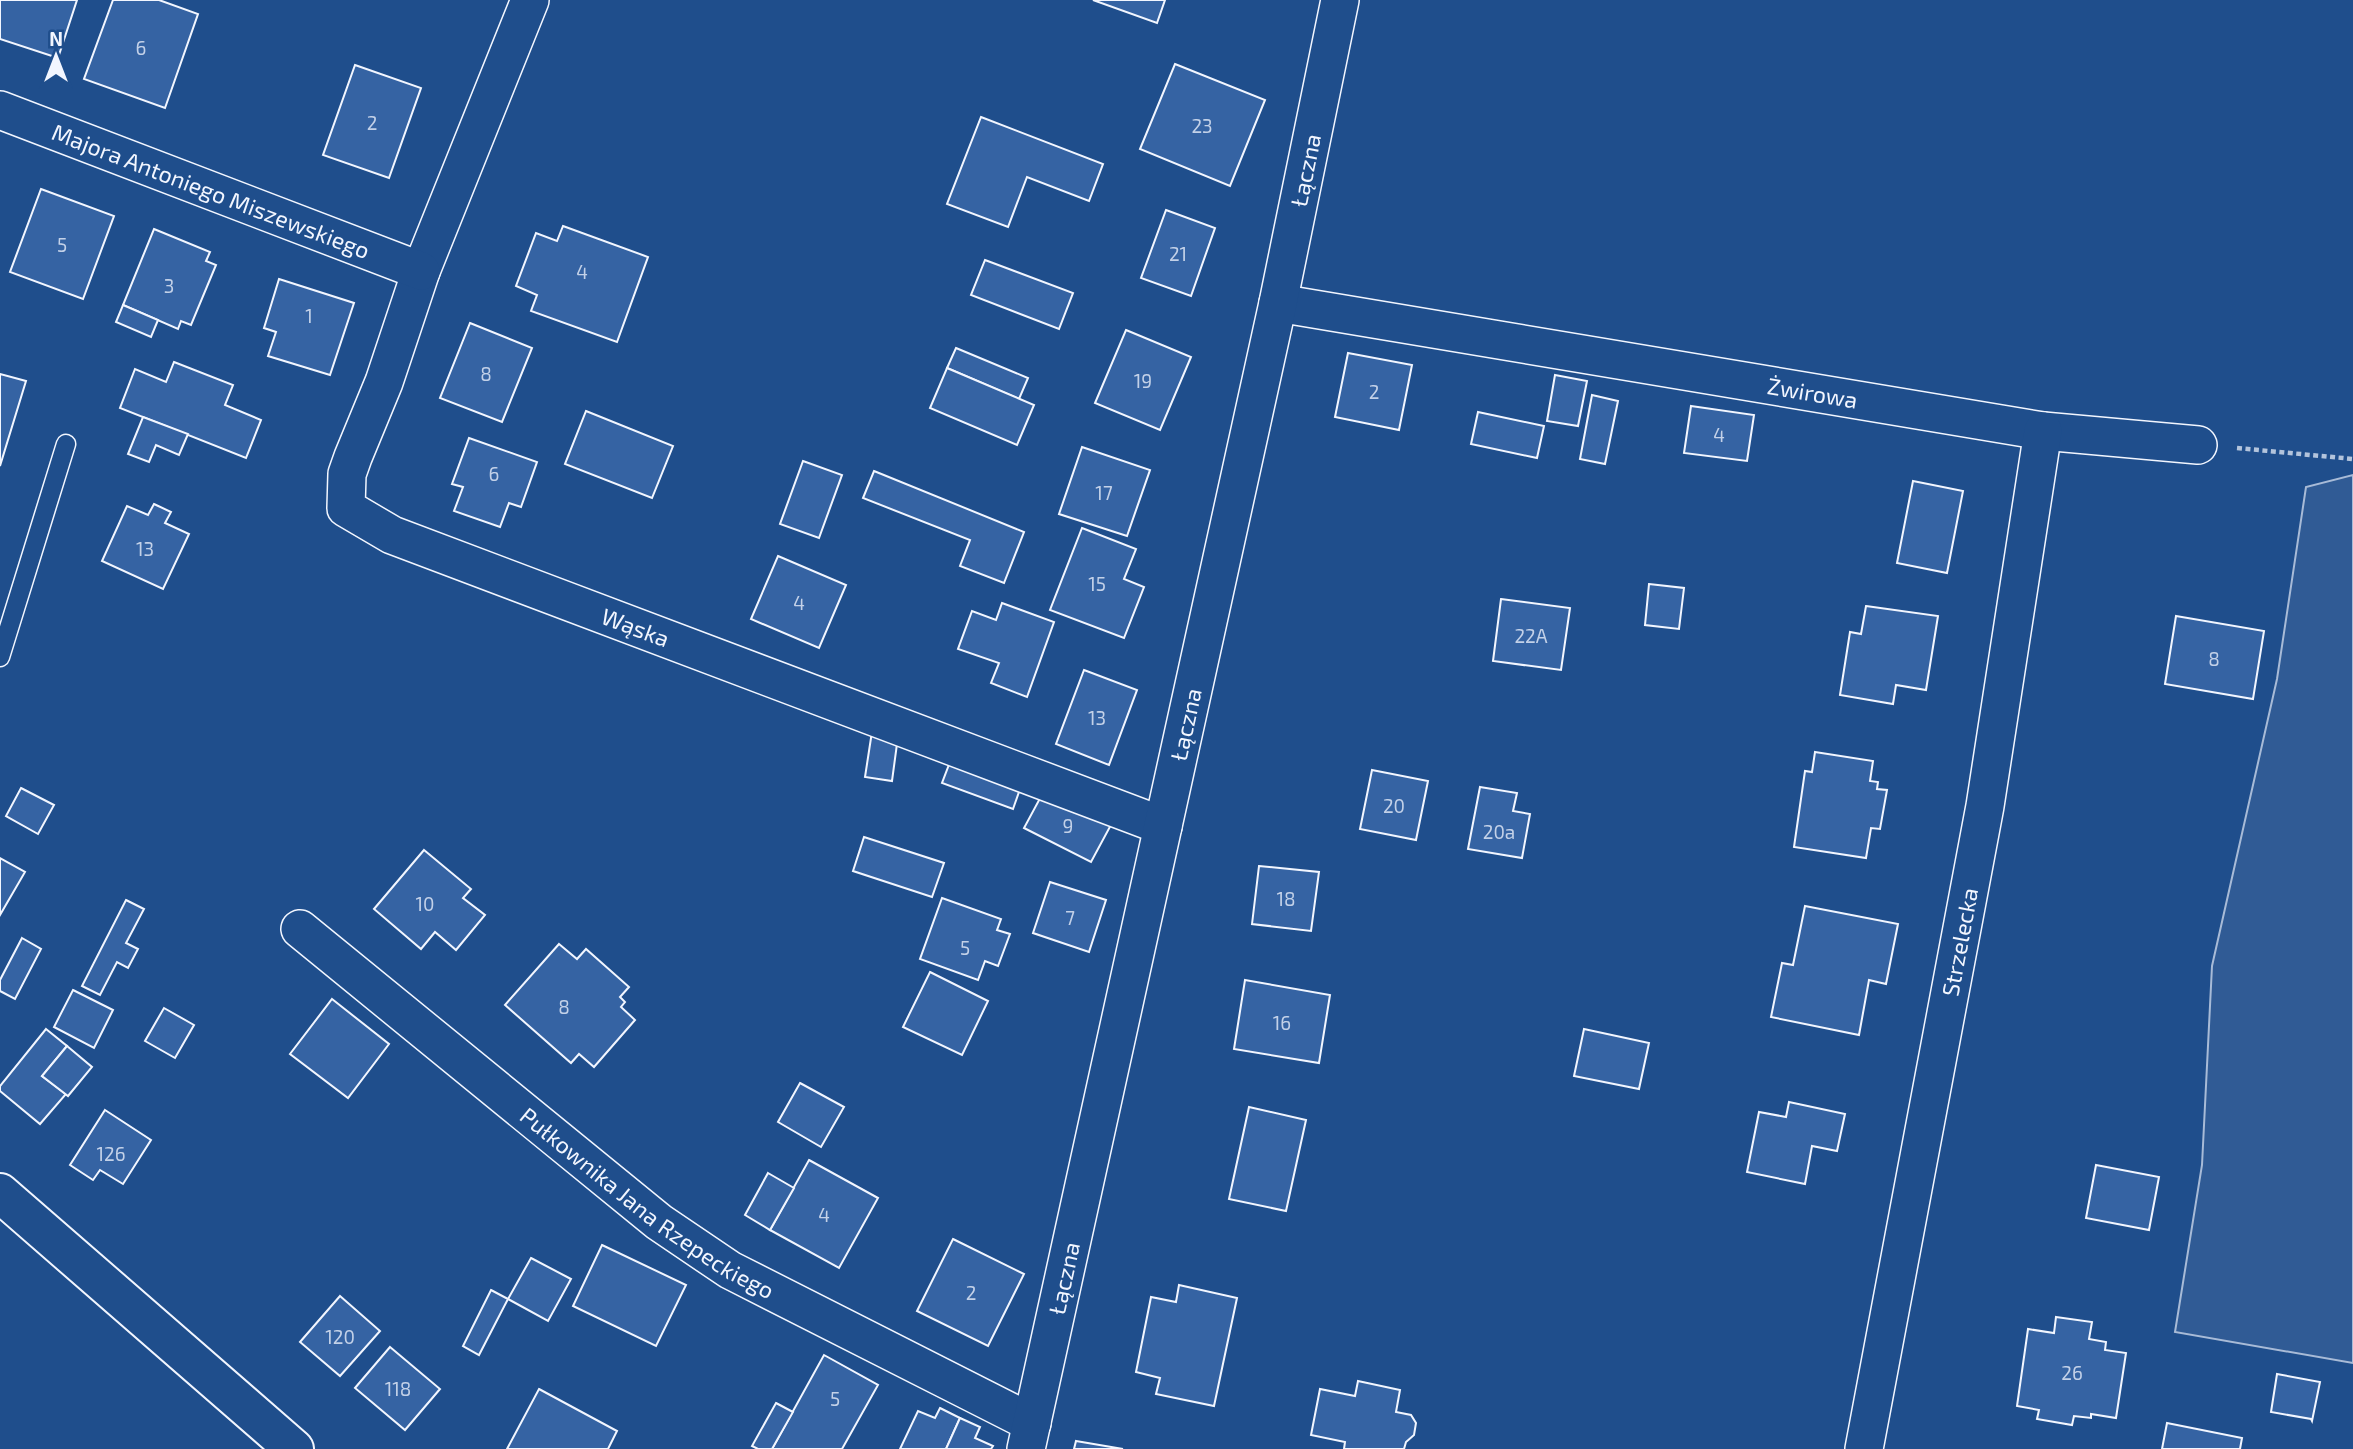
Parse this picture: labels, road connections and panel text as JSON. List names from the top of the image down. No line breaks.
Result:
{"streets":{"street":["Łączna","Majora Antoniego Miszewskiego","Żwirowa","Wąska","Strzelecka","Pułkownika Jana Rzepeckiego"]},"crossings":[["Łączna","Żwirowa"],["Łączna","Wąska"],["Łączna","Pułkownika Jana Rzepeckiego"],["Majora Antoniego Miszewskiego","Wąska"],["Żwirowa","Strzelecka"]],"house_numbers":["6","2","23","5","21","4","3","1","8","19","2","4","6","17","13","15","4","22A","8","13","20","9","20a","18","10","7","5","8","16","126","4","2","120","26","118","5"],"north":"top"}
